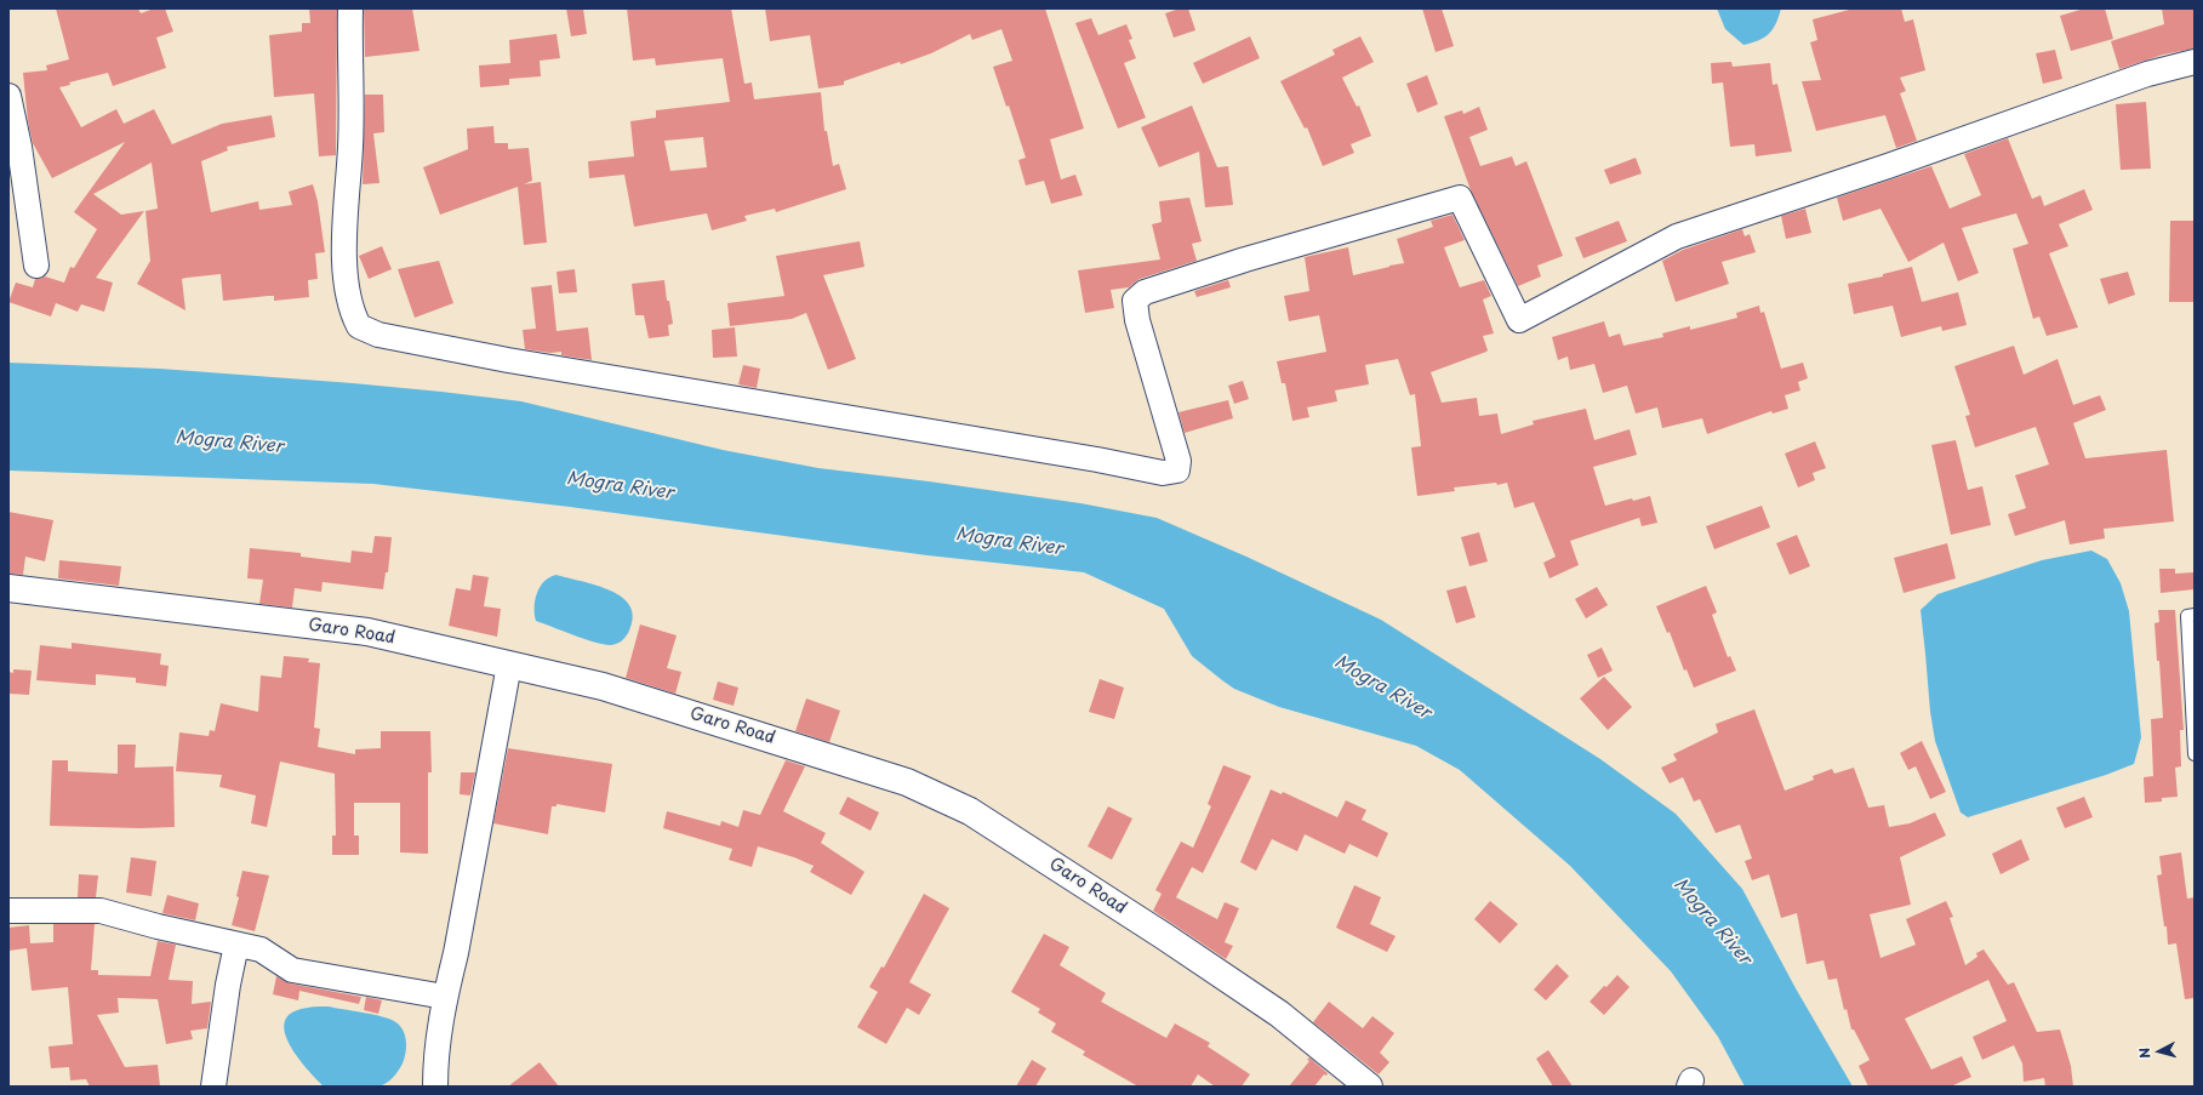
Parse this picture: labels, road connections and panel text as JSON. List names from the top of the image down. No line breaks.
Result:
{"streets":{"street":["Garo Road"]},"water":["Mogra River"],"north":"left"}
